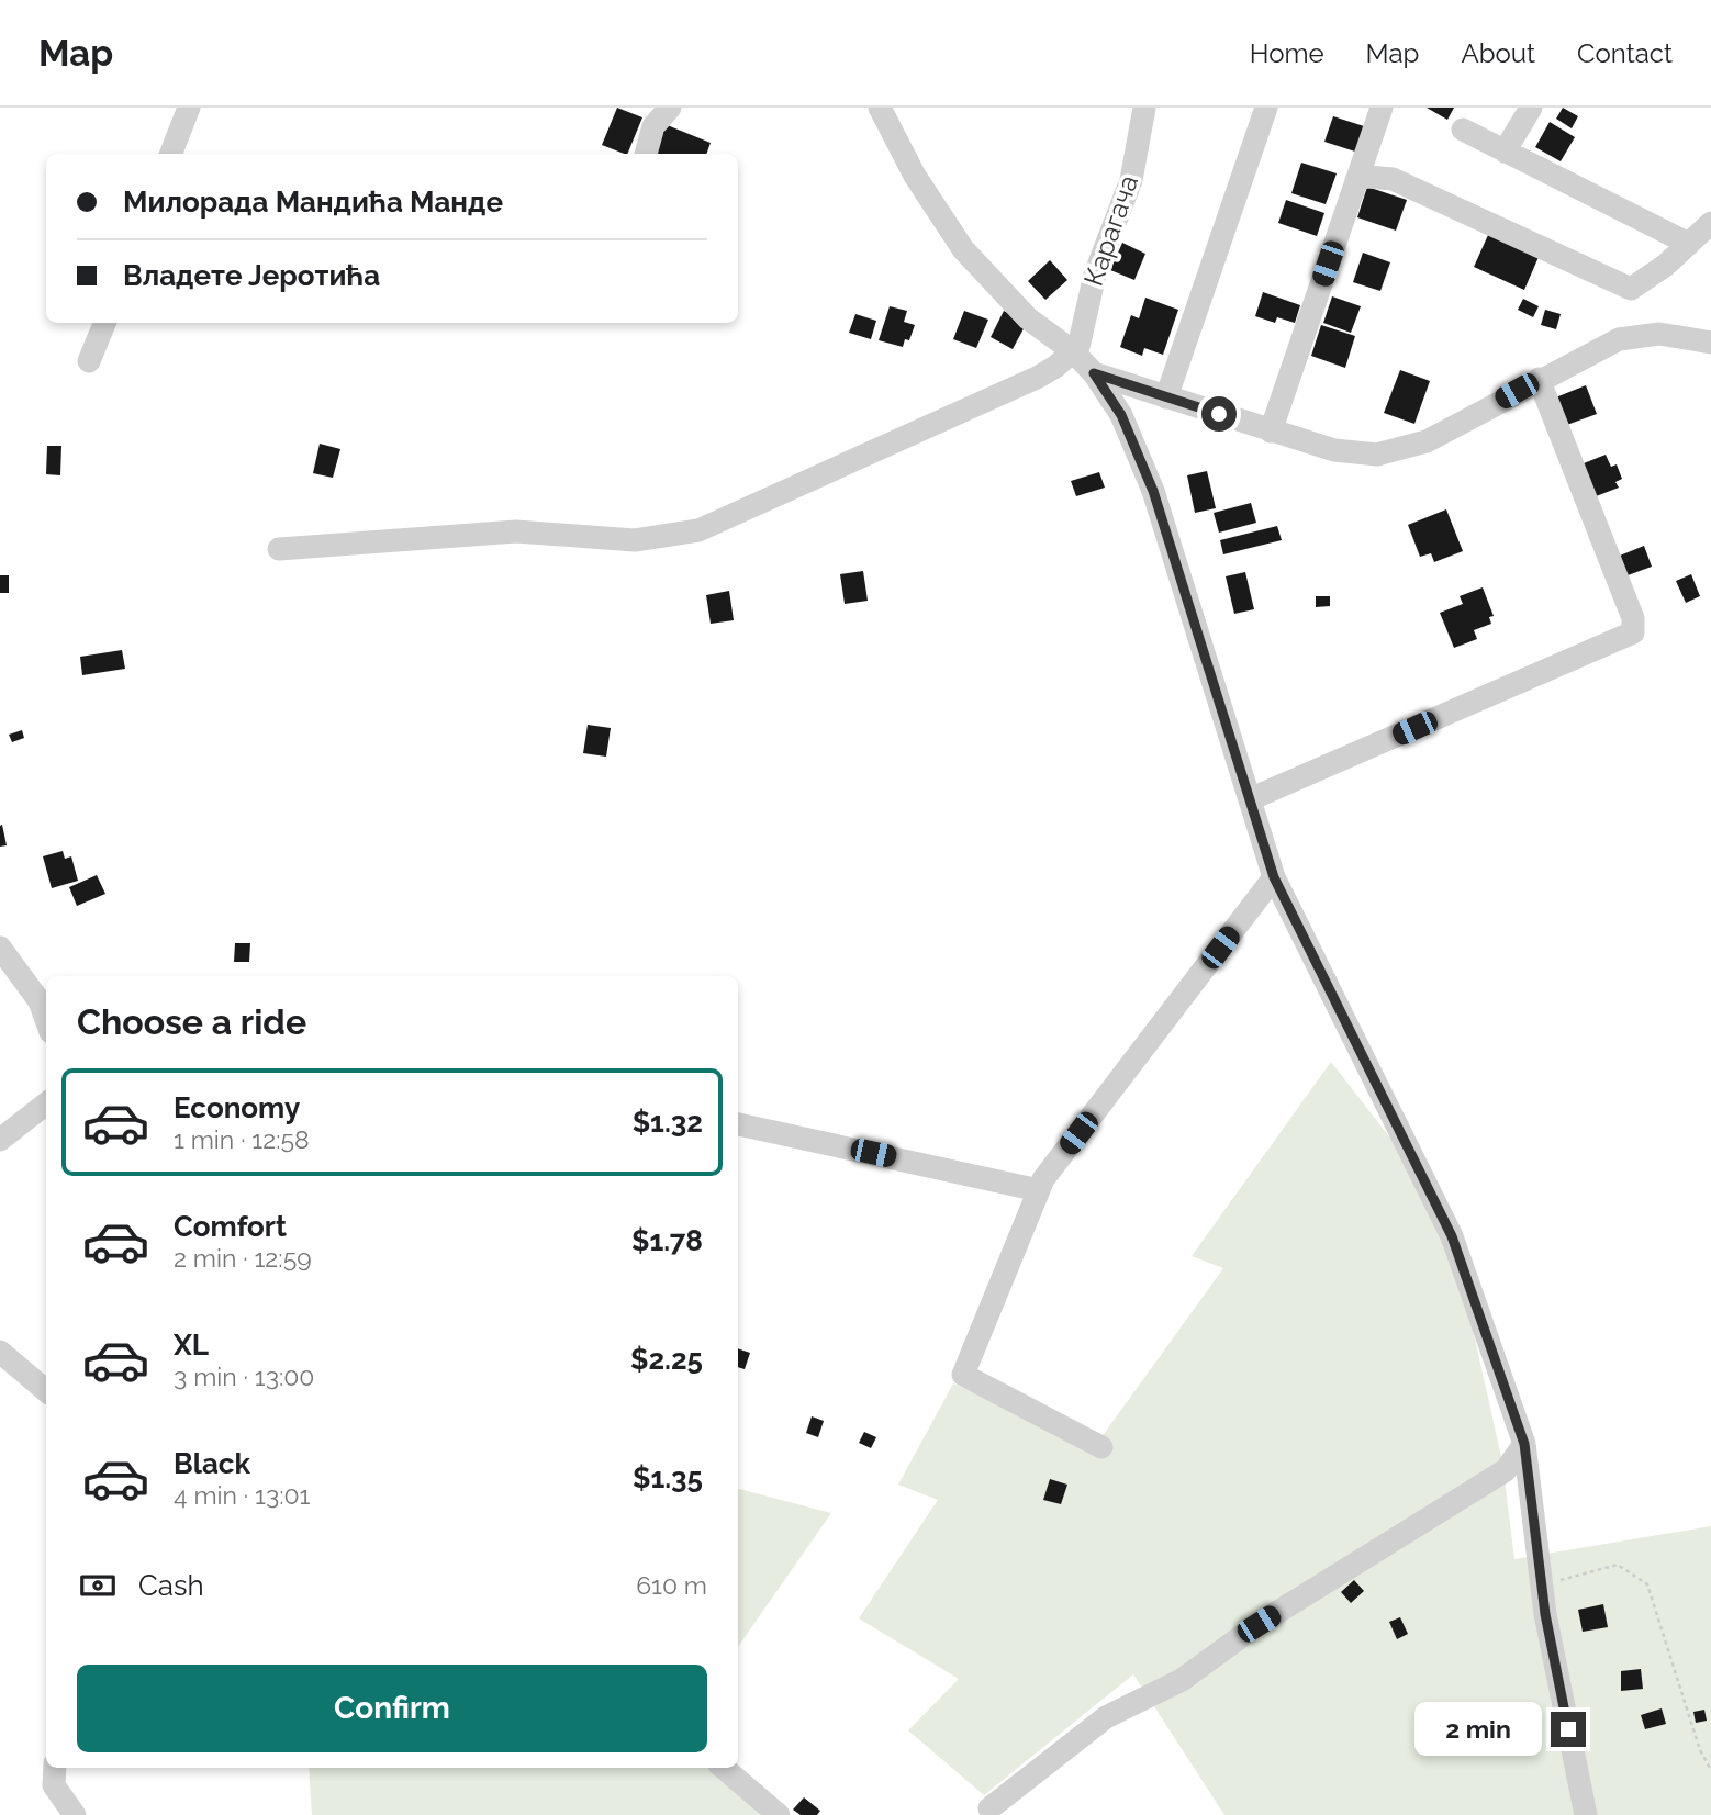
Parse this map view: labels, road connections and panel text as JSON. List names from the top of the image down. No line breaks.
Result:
{"streets":{"street":["Карагача"]},"page":{"header":"Map","nav":["Home","Map","About","Contact"],"banner":["Милорада Мандића Манде","Владете Јеротића"],"heading":"Choose a ride","list":[{"name":"Economy","note":"1 min · 12:58","value":"$1.32"},{"name":"Comfort","note":"2 min · 12:59","value":"$1.78"},{"name":"XL","note":"3 min · 13:00","value":"$2.25"},{"name":"Black","note":"4 min · 13:01","value":"$1.35"}],"pay":["Cash","610 m"],"buttons":"Confirm","bubble":"2 min"}}
